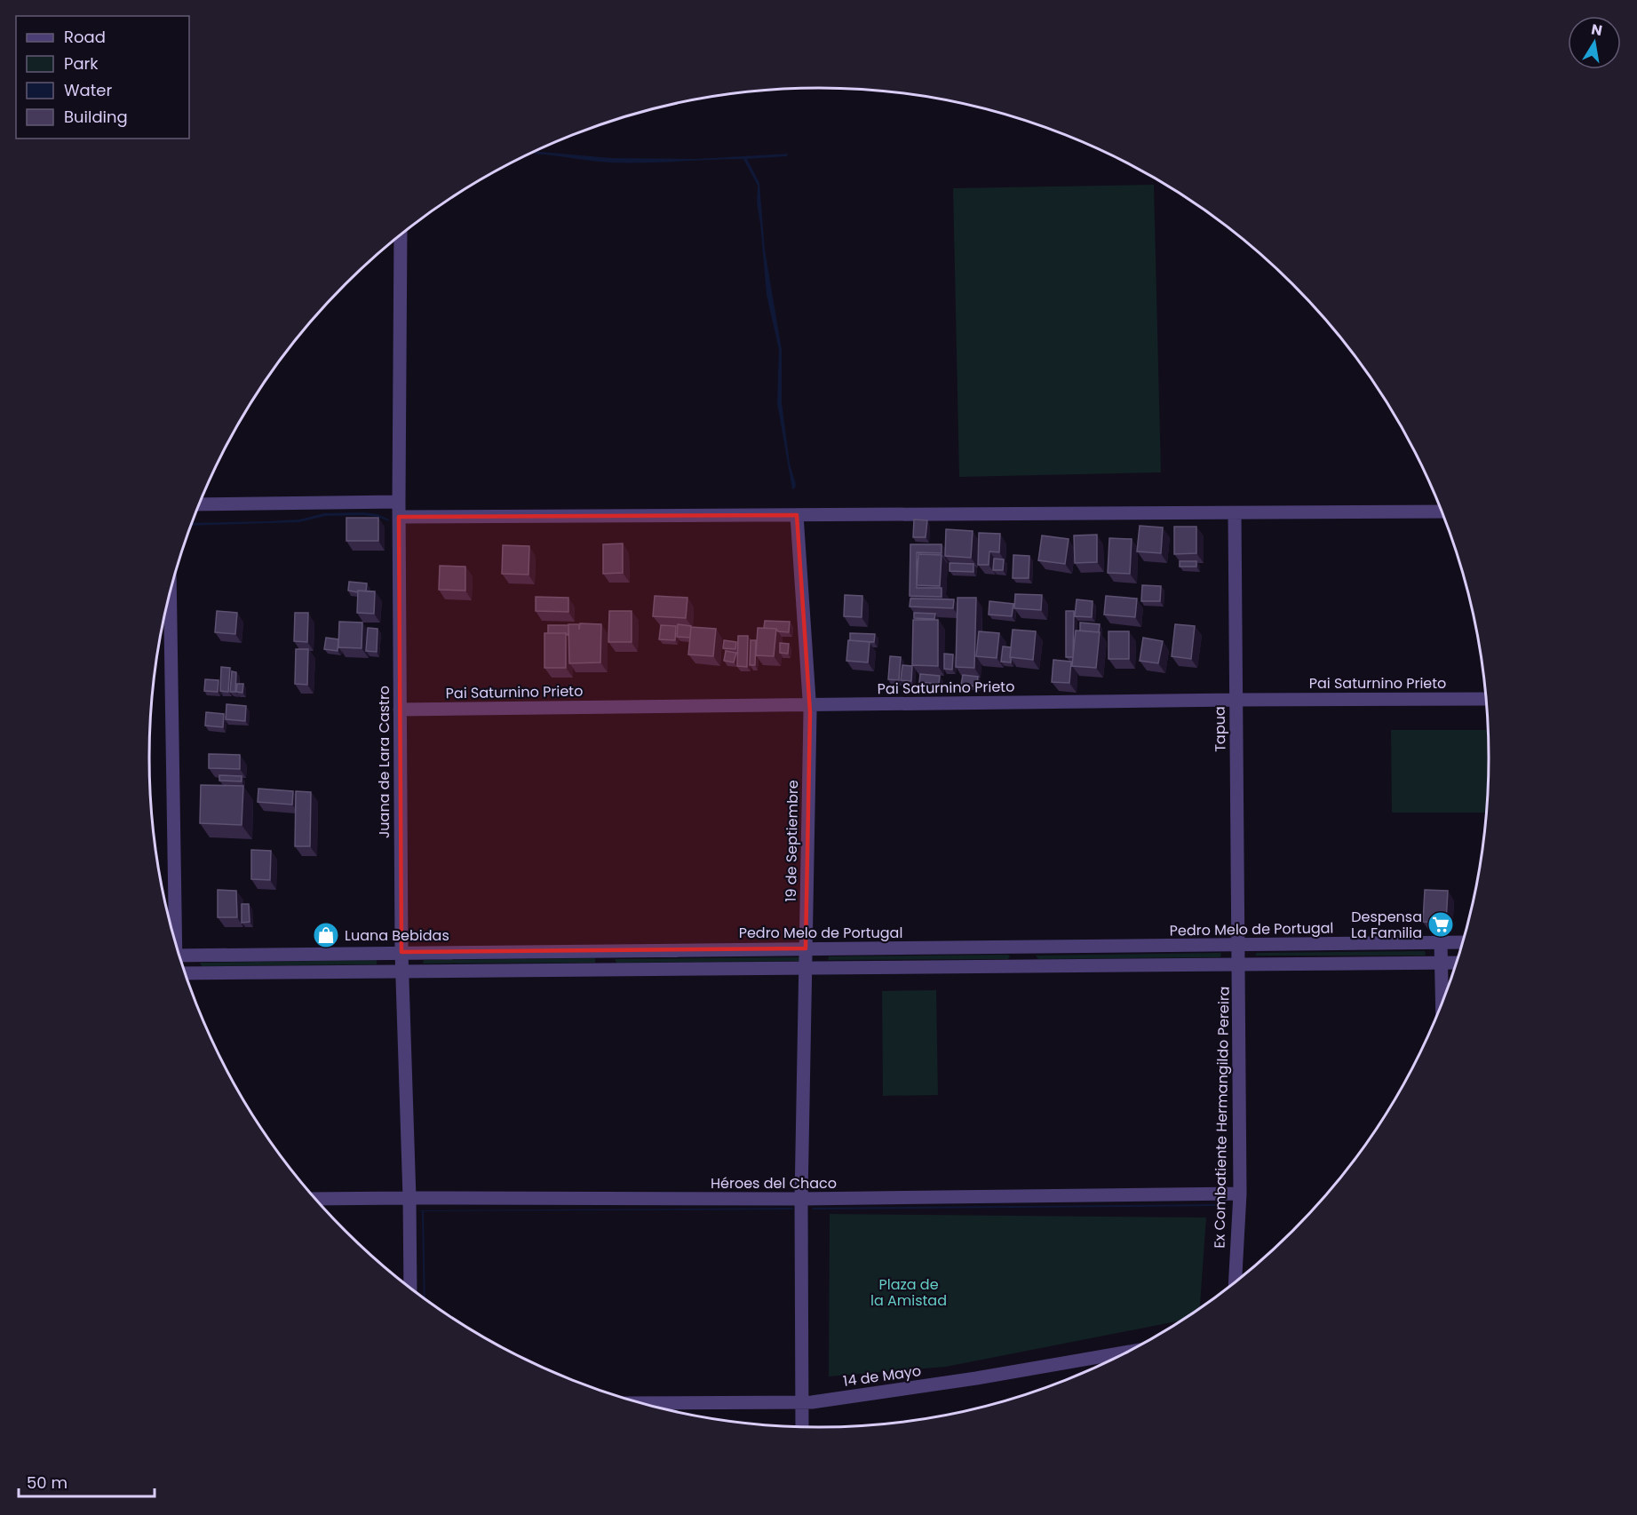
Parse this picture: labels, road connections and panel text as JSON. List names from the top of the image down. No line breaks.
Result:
{"streets":{"street":["Pai Saturnino Prieto","Tapua","Juana de Lara Castro","19 de Septiembre","Pedro Melo de Portugal","Ex Combatiente Hermangildo Pereira","Héroes del Chaco","14 de Mayo"]},"crossings":[["Pai Saturnino Prieto","Tapua"],["Pai Saturnino Prieto","Juana de Lara Castro"],["Pai Saturnino Prieto","19 de Septiembre"],["Tapua","Pedro Melo de Portugal"],["Tapua","Ex Combatiente Hermangildo Pereira"],["Juana de Lara Castro","Pedro Melo de Portugal"],["Juana de Lara Castro","Héroes del Chaco"],["19 de Septiembre","Pedro Melo de Portugal"],["19 de Septiembre","Héroes del Chaco"],["19 de Septiembre","14 de Mayo"],["Pedro Melo de Portugal","Ex Combatiente Hermangildo Pereira"],["Ex Combatiente Hermangildo Pereira","Héroes del Chaco"]],"parks":["Plaza de la Amistad"],"places":{"supermarket":["Despensa La Familia"],"shop":["Luana Bebidas"]},"legend":["Road","Park","Water","Building"],"scale_bar":"50 m","north":"top"}
